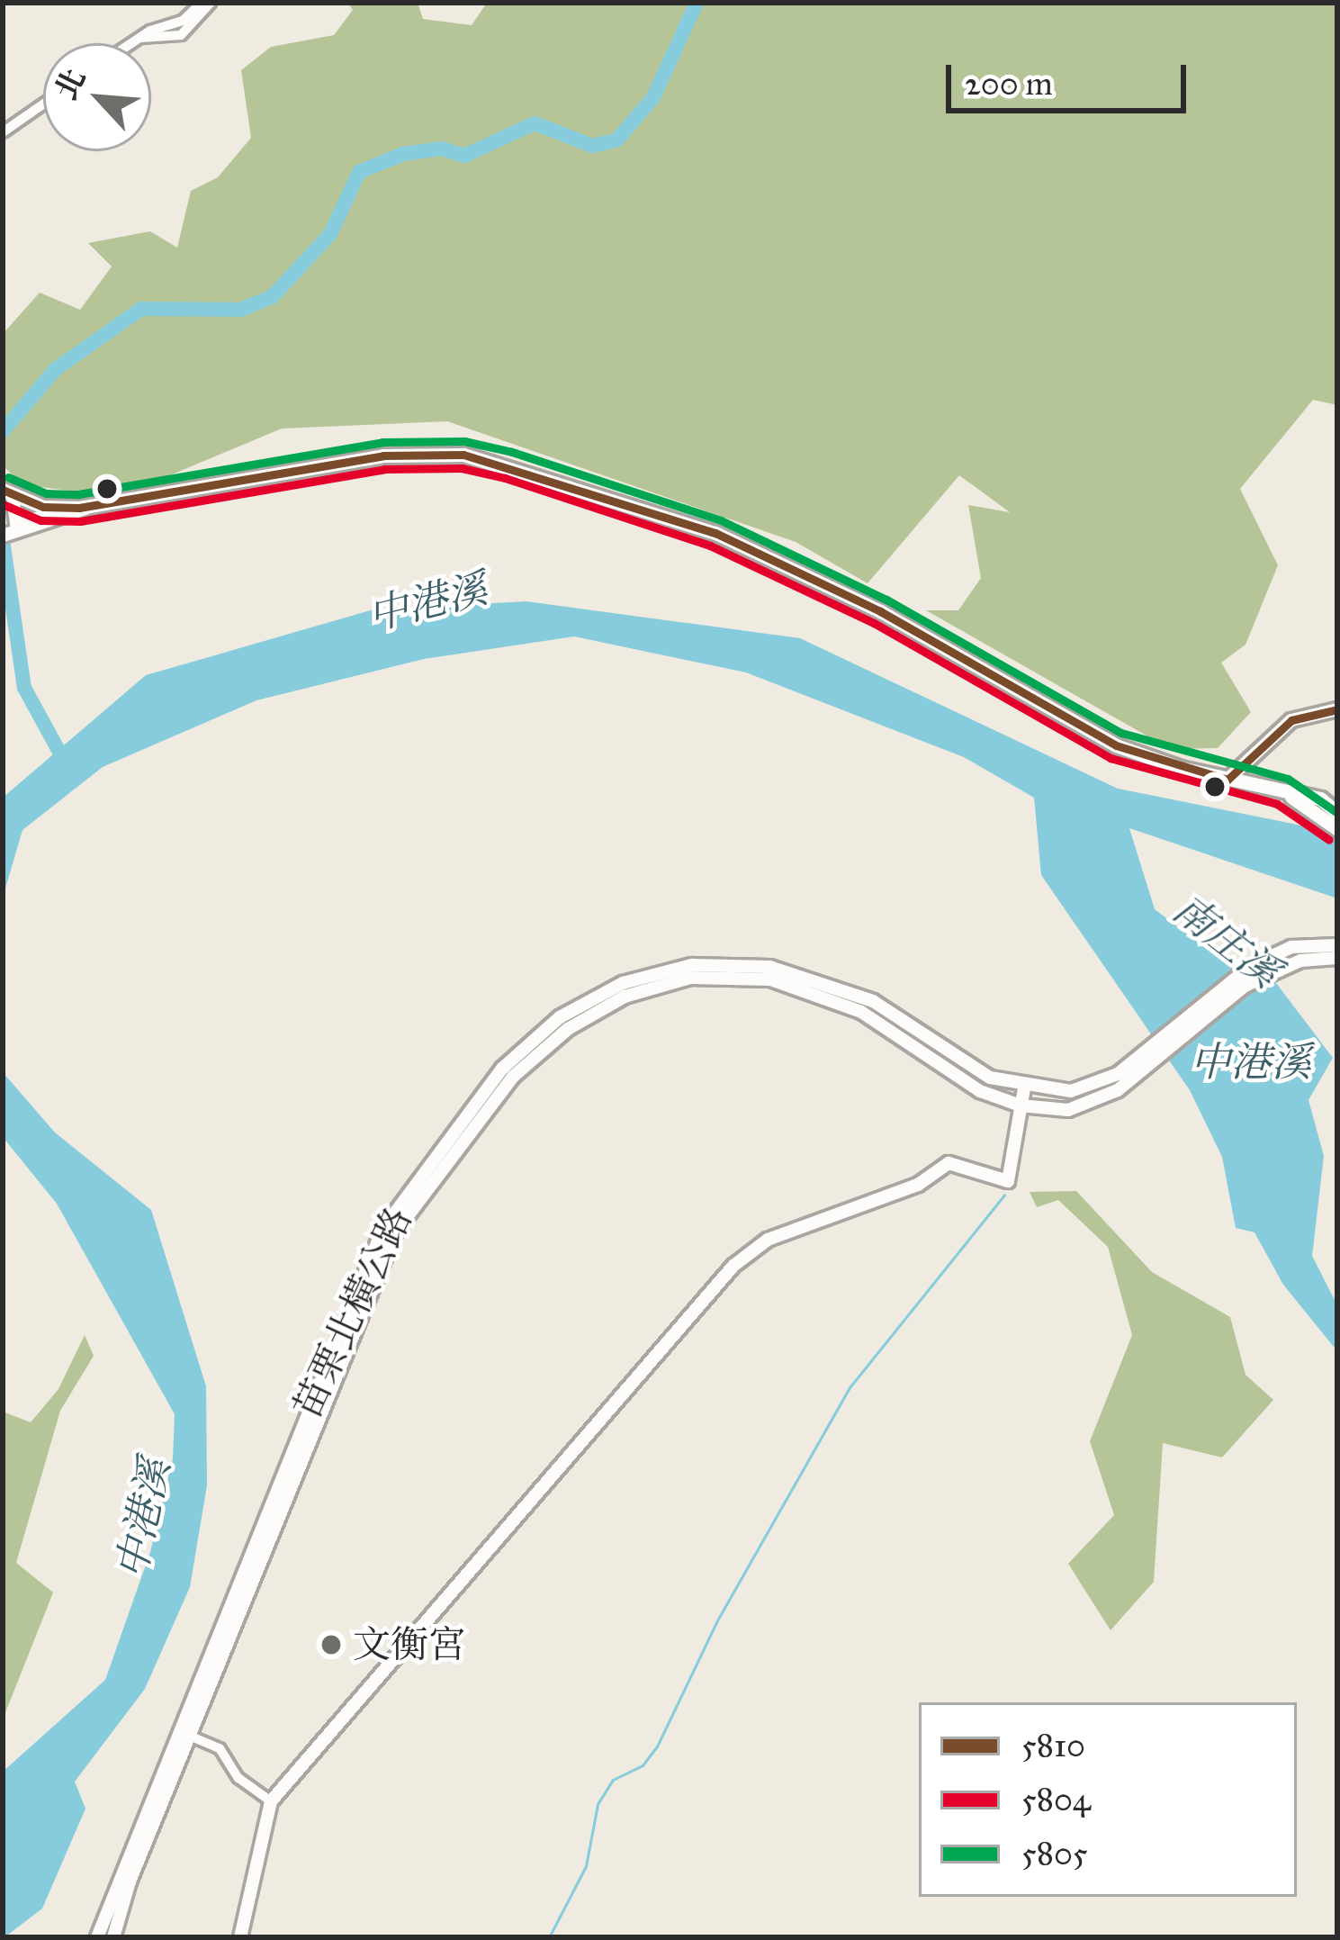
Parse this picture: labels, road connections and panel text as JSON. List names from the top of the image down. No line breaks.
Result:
{"streets":{"main road":["苗栗北橫公路"]},"water":["中港溪","南庄溪"],"places":["文衡宮"],"lines":["transit line 5805","transit line 5810","transit line 5804"],"legend":["5810","5804","5805"],"scale_bar":"200 m","north":"top left"}
